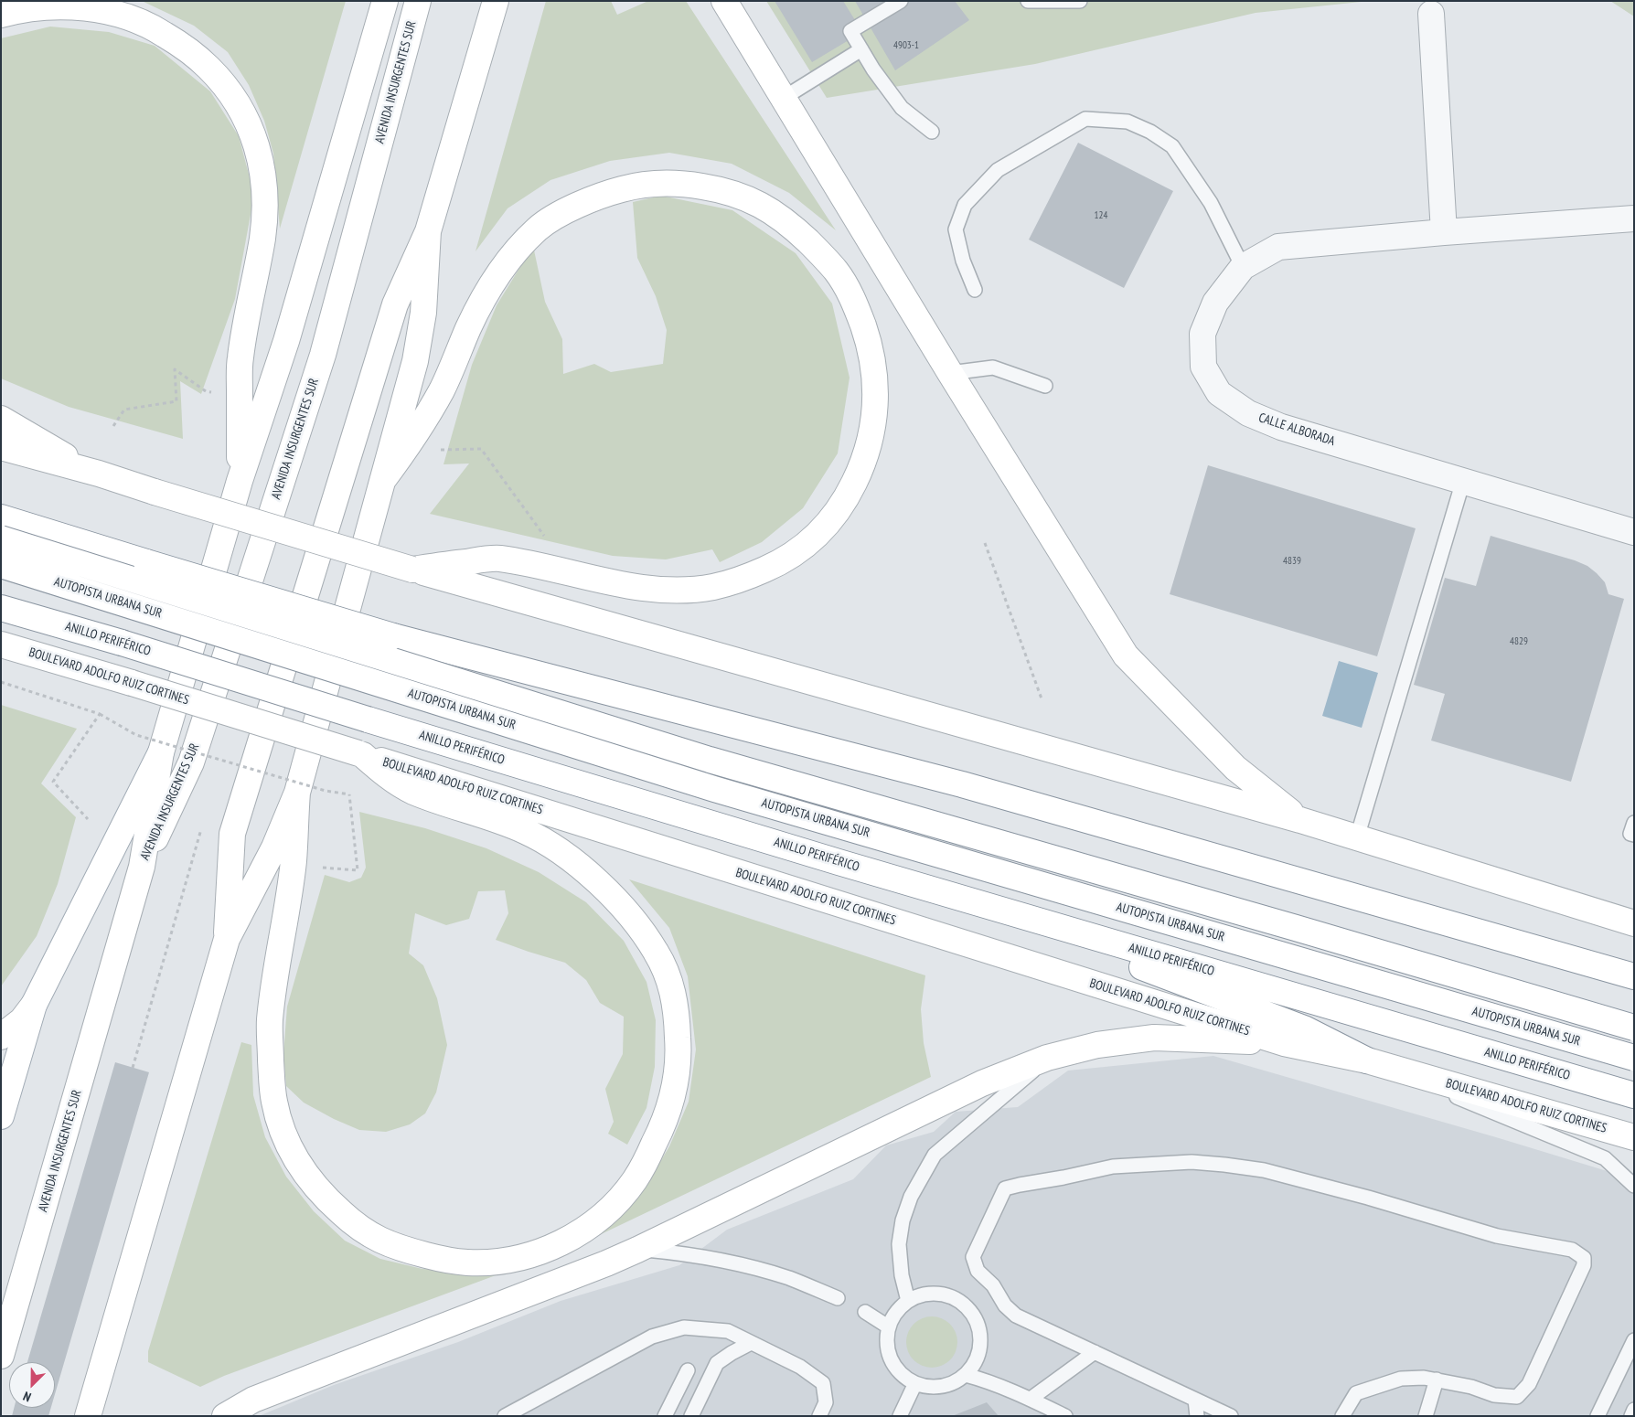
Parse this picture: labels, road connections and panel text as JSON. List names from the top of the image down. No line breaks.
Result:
{"streets":{"main road":["AVENIDA INSURGENTES SUR","AUTOPISTA URBANA SUR","ANILLO PERIFÉRICO","BOULEVARD ADOLFO RUIZ CORTINES"],"street":["CALLE ALBORADA"]},"house_numbers":["4903-1","124","4839","4829"],"north":"bottom left"}
